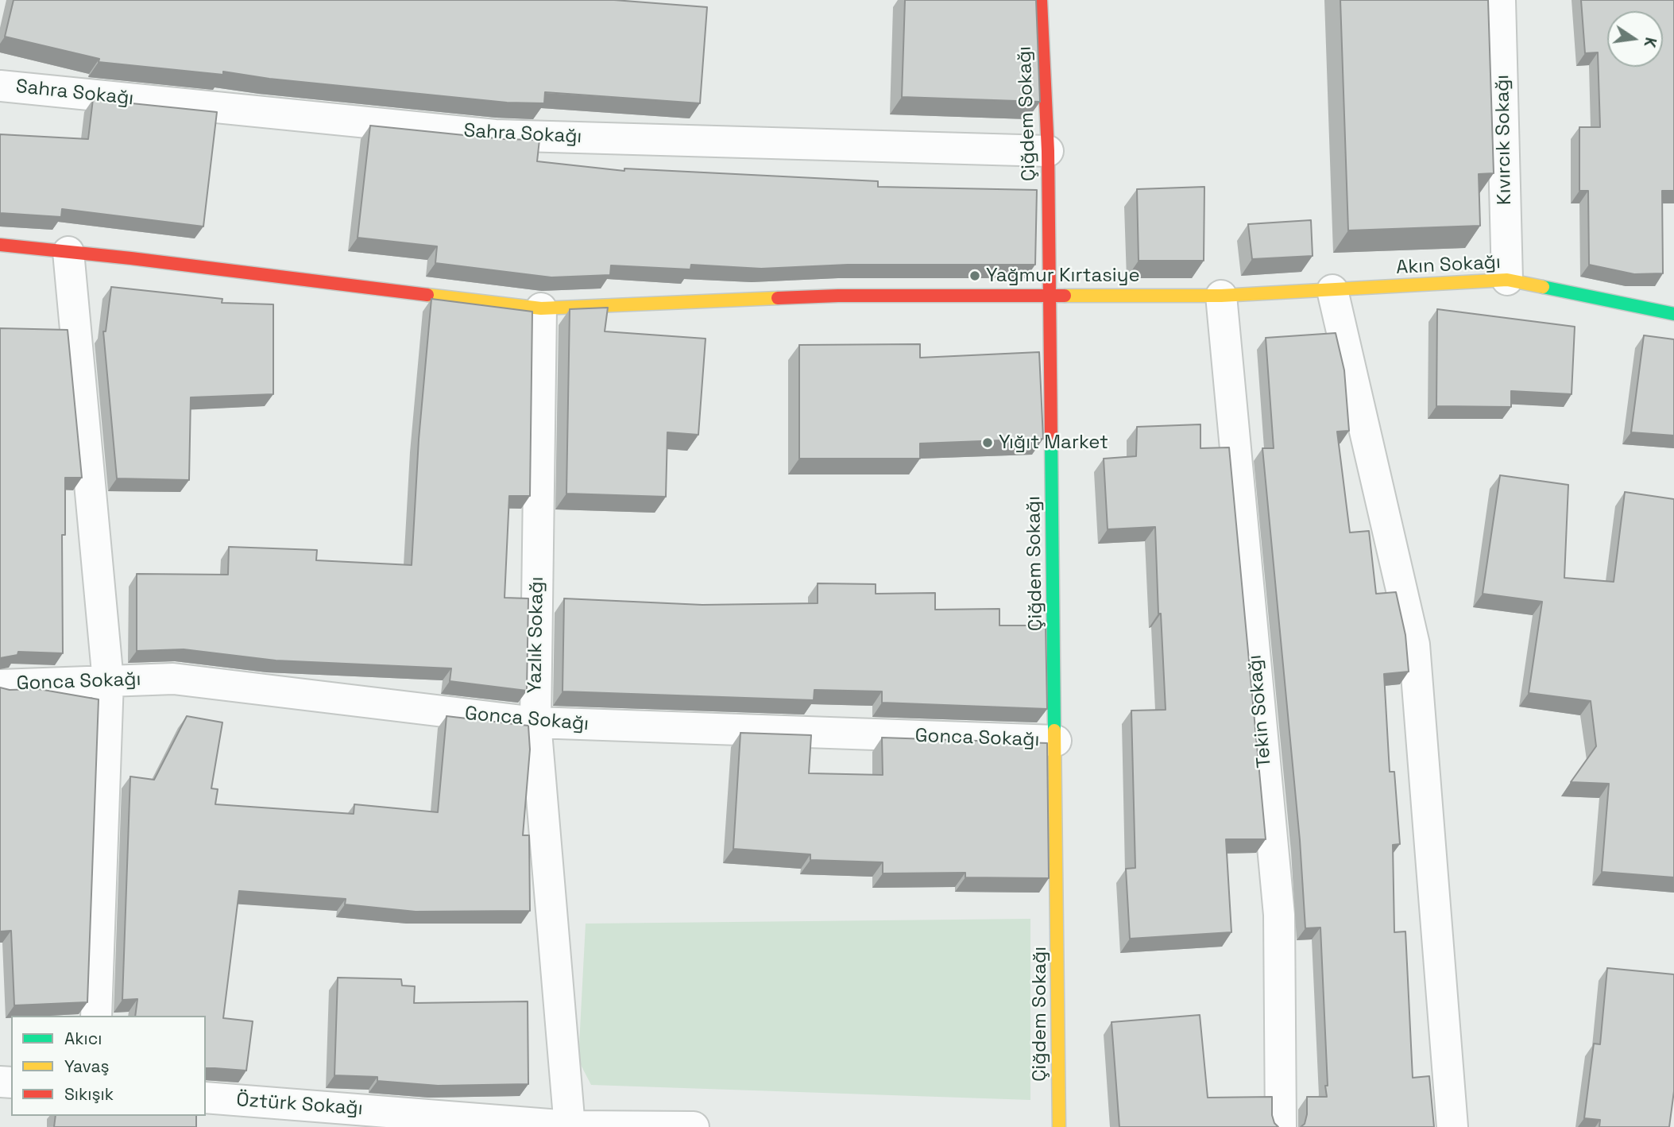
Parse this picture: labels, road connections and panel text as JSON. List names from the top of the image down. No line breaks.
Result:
{"streets":{"street":["Sahra Sokağı","Çiğdem Sokağı","Kıvırcık Sokağı","Akın Sokağı","Yazlık Sokağı","Gonca Sokağı","Tekin Sokağı","Öztürk Sokağı"]},"crossings":[["Sahra Sokağı","Çiğdem Sokağı"],["Çiğdem Sokağı","Akın Sokağı"],["Çiğdem Sokağı","Gonca Sokağı"],["Kıvırcık Sokağı","Akın Sokağı"],["Akın Sokağı","Yazlık Sokağı"],["Akın Sokağı","Tekin Sokağı"],["Yazlık Sokağı","Gonca Sokağı"],["Yazlık Sokağı","Öztürk Sokağı"]],"places":["Yağmur Kırtasiye","Yığıt Market"],"legend":["Akıcı","Yavaş","Sıkışık"],"north":"right"}
